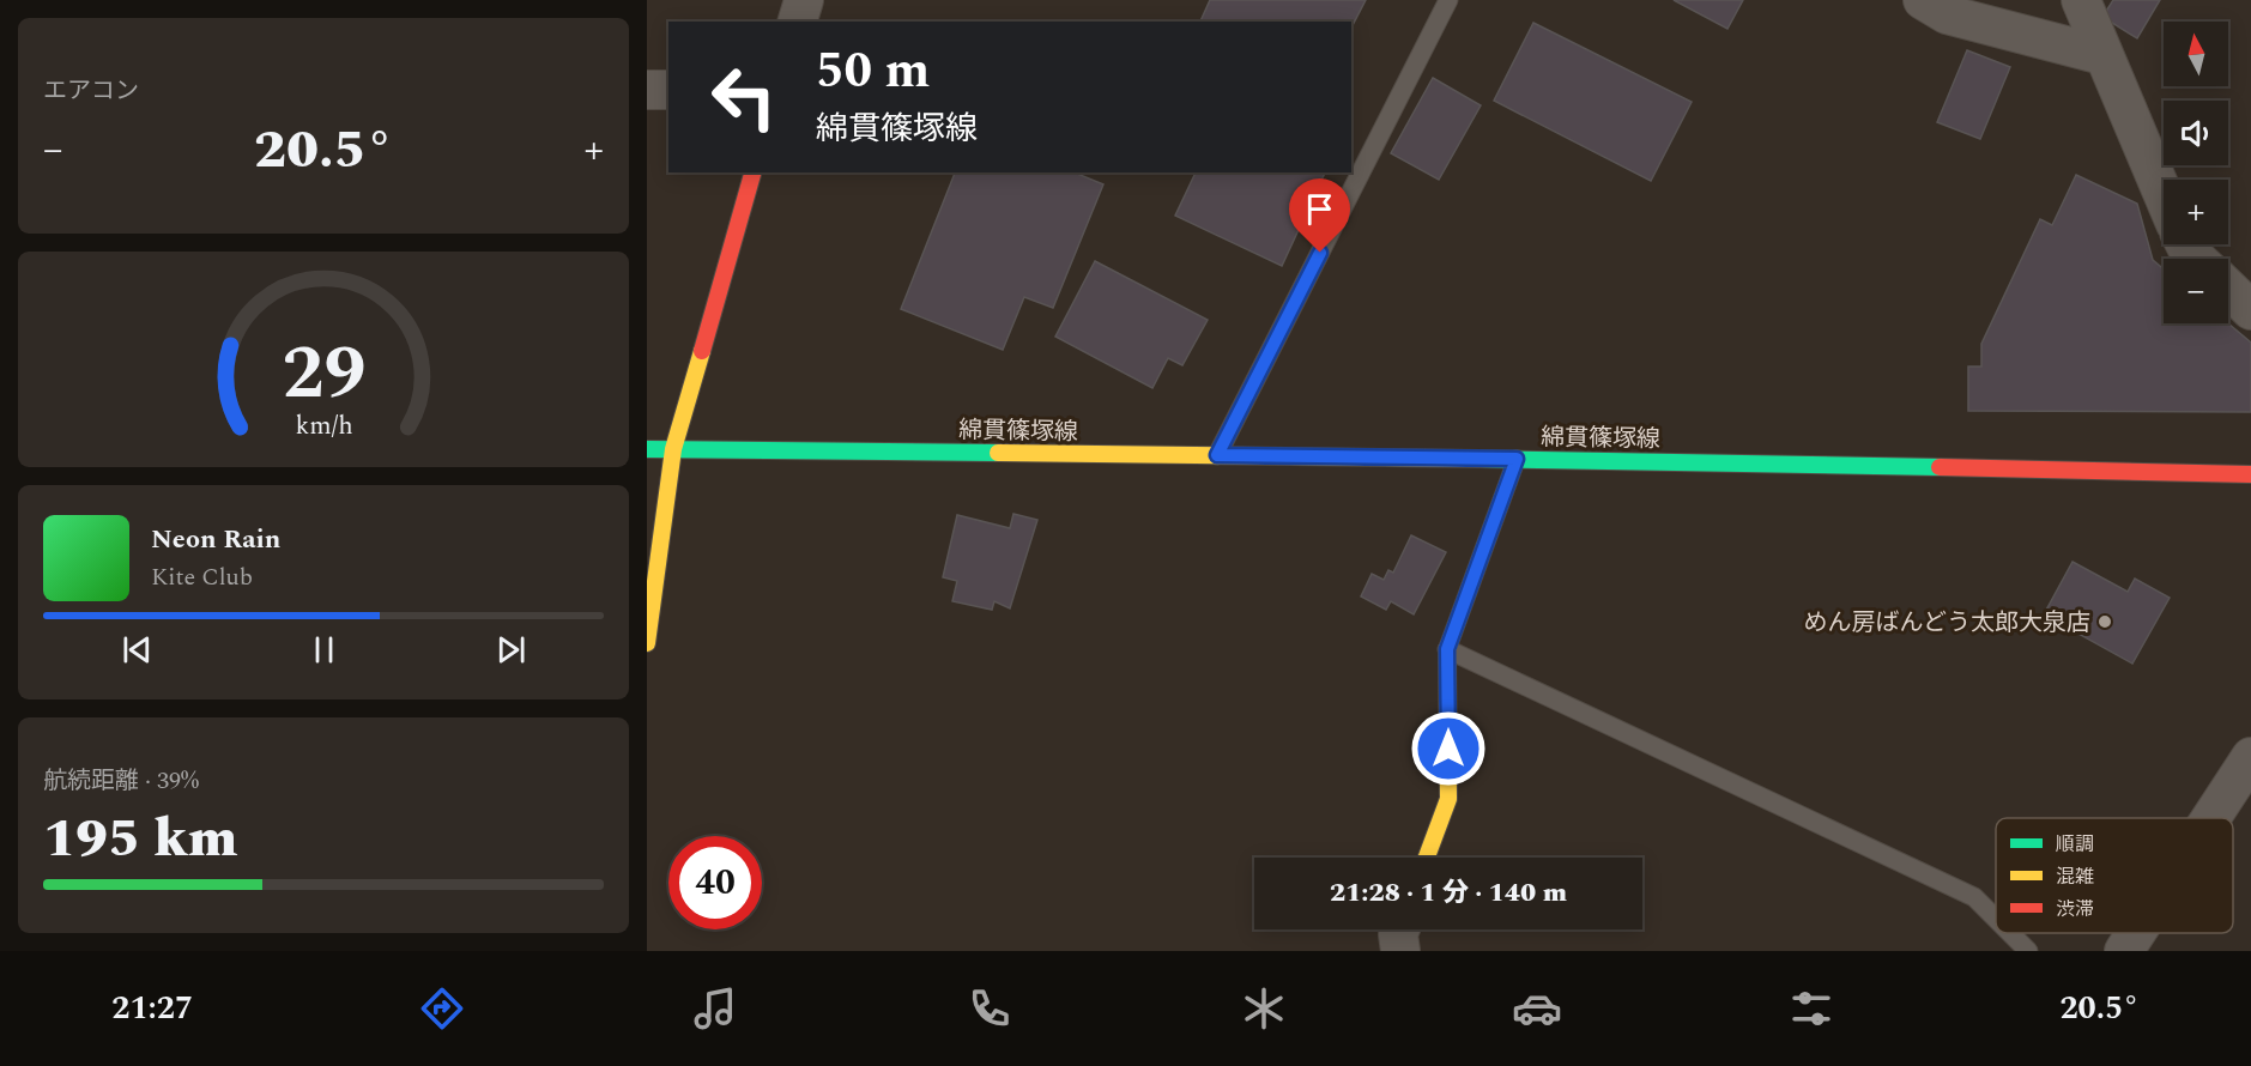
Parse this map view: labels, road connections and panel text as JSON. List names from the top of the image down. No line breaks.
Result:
{"streets":{"main road":["綿貫篠塚線"]},"places":["めん房ばんどう太郎大泉店"],"legend":["順調","混雑","渋滞"],"north":"top","page":{"tile":["エアコン",["航続距離 · 39%","195 km"]],"map_buttons":["+","−"],"turn":["50 m","綿貫篠塚線"],"heat":["−","20.5°","+"],"song":["Neon Rain","Kite Club"],"limit":"40","trip":"21:28 · 1 分 · 140 m","tabs":["21:27","20.5°"],"gauge":["29","km/h"]}}
